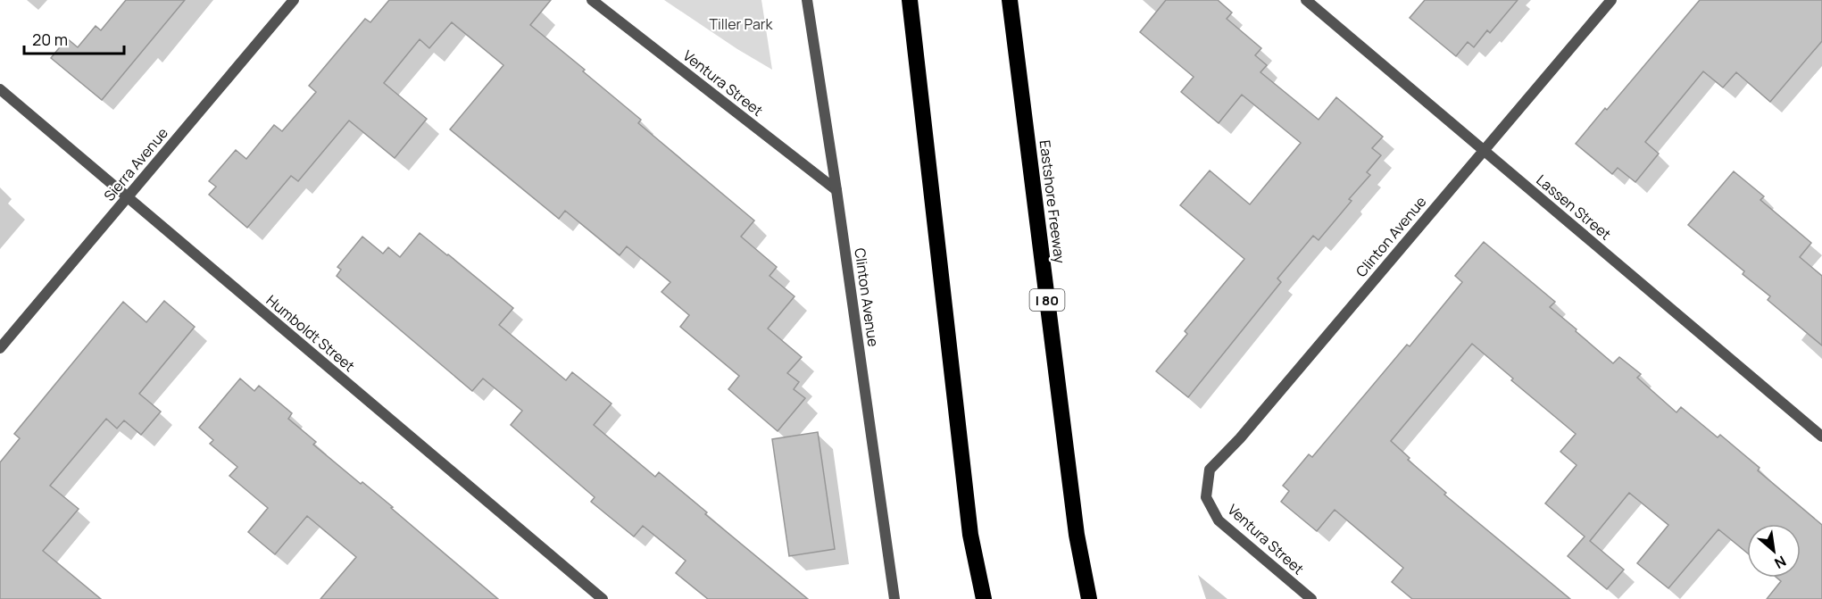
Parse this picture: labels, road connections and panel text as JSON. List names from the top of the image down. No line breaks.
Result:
{"streets":{"highway":["Eastshore Freeway","I 80"],"street":["Ventura Street","Sierra Avenue","Lassen Street","Clinton Avenue","Humboldt Street"]},"crossings":[["Ventura Street","Clinton Avenue"],["Sierra Avenue","Humboldt Street"],["Lassen Street","Clinton Avenue"]],"parks":["Tiller Park"],"scale_bar":"20 m","north":"bottom right"}
